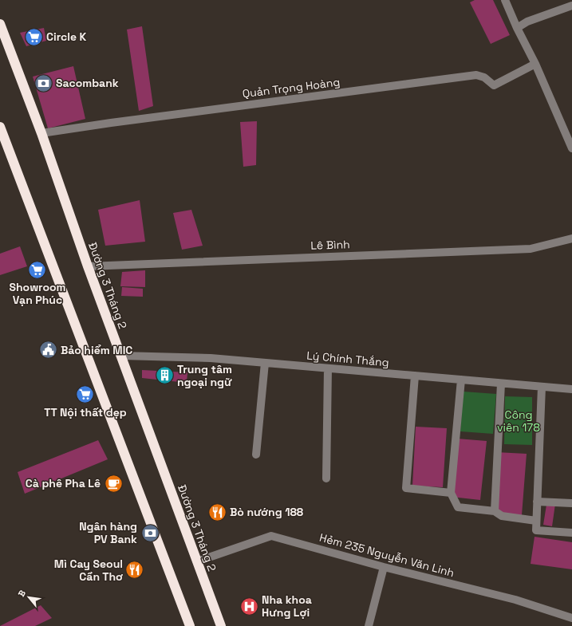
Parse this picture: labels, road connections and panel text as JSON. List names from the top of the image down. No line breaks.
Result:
{"streets":{"highway":["Đường 3 Tháng 2"],"street":["Quản Trọng Hoàng","Lê Bình","Lý Chính Thắng","Hẻm 235 Nguyễn Văn Linh"]},"crossings":[["Quản Trọng Hoàng","Đường 3 Tháng 2"],["Lê Bình","Đường 3 Tháng 2"],["Đường 3 Tháng 2","Lý Chính Thắng"],["Đường 3 Tháng 2","Hẻm 235 Nguyễn Văn Linh"]],"parks":["Công viên 178"],"places":{"supermarket":["Circle K","Showroom Vạn Phúc","TT Nội thất dẹp"],"bank":["Sacombank","Ngân hàng PV Bank"],"public building":["Bảo hiểm MIC"],"building":["Trung tâm ngoại ngữ"],"cafe":["Cà phê Pha Lê"],"restaurant":["Bò nướng 188","Mì Cay Seoul Cần Thơ"],"hospital":["Nha khoa Hưng Lợi"]},"north":"top left"}
